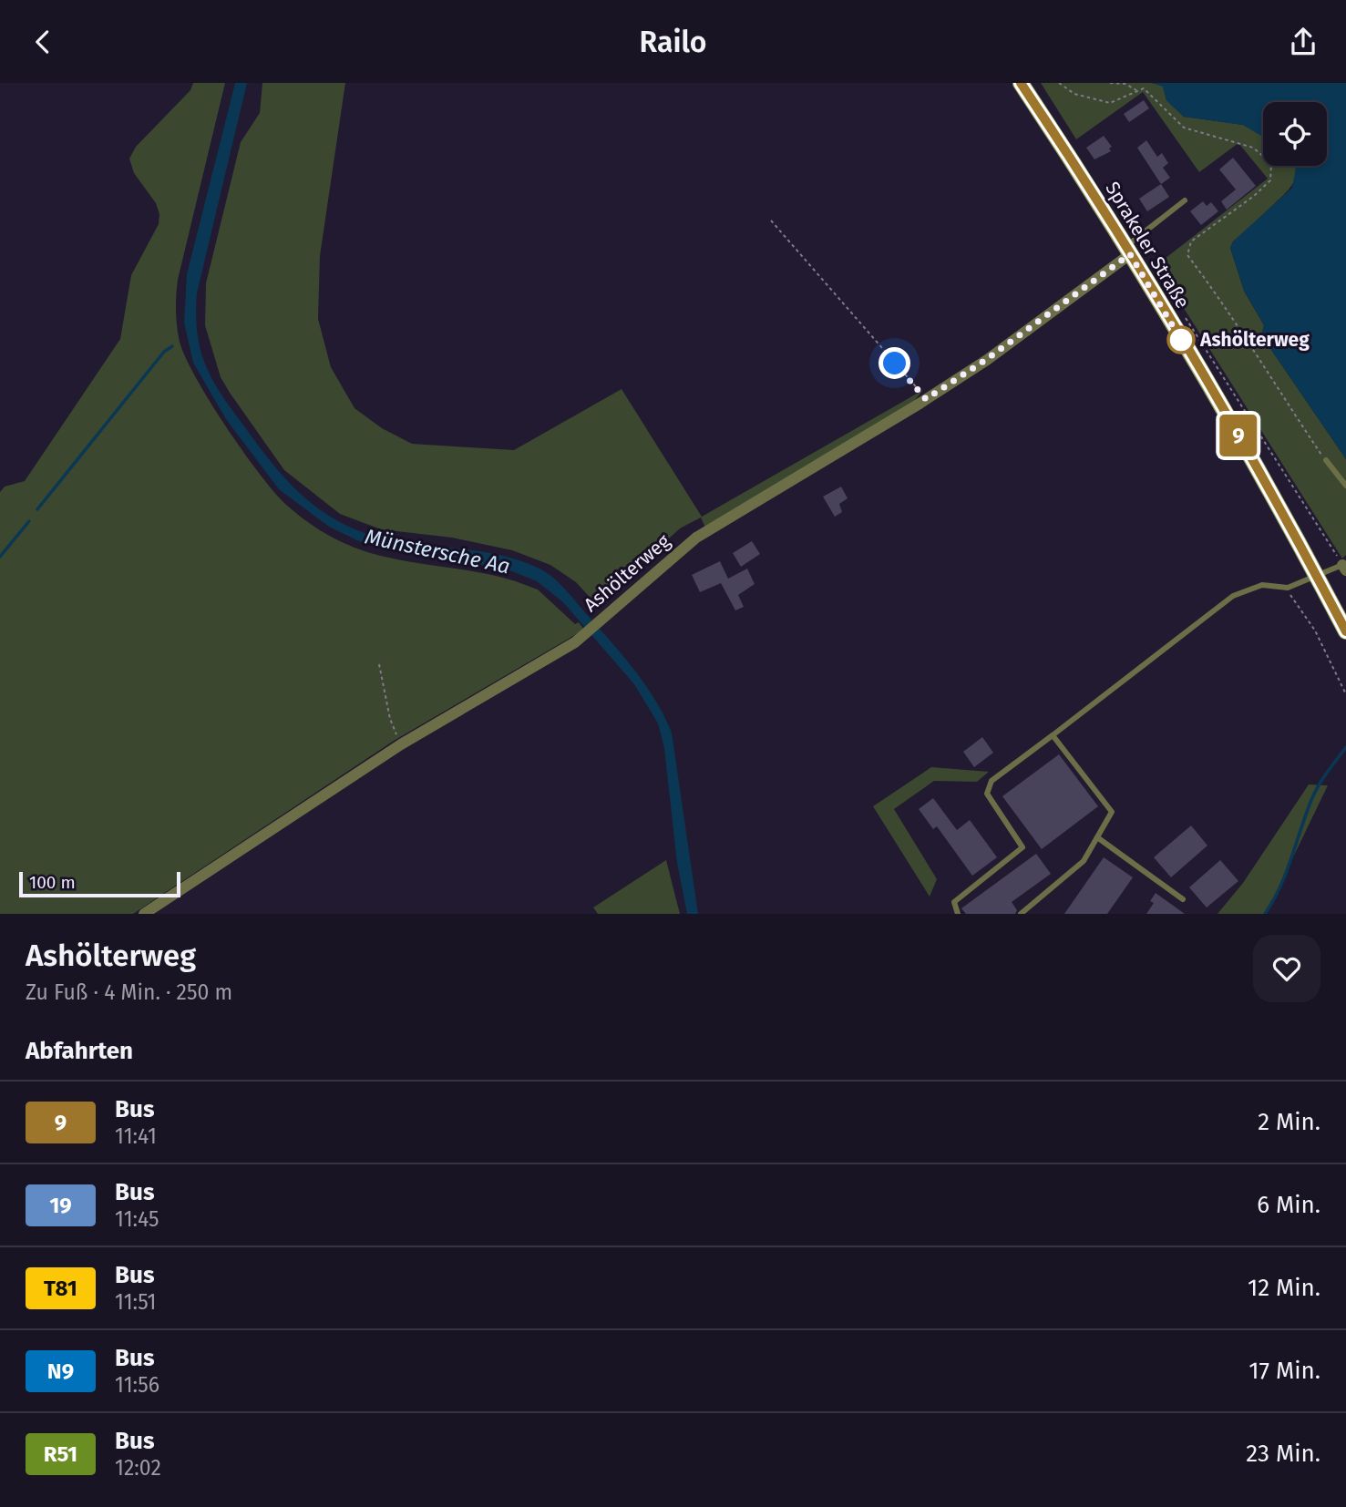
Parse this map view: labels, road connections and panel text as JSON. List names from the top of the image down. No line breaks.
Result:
{"streets":{"main road":["Sprakeler Straße"],"street":["Ashölterweg"]},"crossings":[["Sprakeler Straße","Ashölterweg"]],"water":["Münstersche Aa"],"places":["Ashölterweg"],"lines":["bus line 9"],"scale_bar":"100 m","page":{"header":"Railo","on_map":"9","scale":"100 m","heading":[["Ashölterweg","Zu Fuß · 4 Min. · 250 m"],"Abfahrten"],"list":[{"mark":"9","name":"Bus","note":"11:41","value":"2 Min."},{"mark":"19","name":"Bus","note":"11:45","value":"6 Min."},{"mark":"T81","name":"Bus","note":"11:51","value":"12 Min."},{"mark":"N9","name":"Bus","note":"11:56","value":"17 Min."},{"mark":"R51","name":"Bus","note":"12:02","value":"23 Min."}]}}
